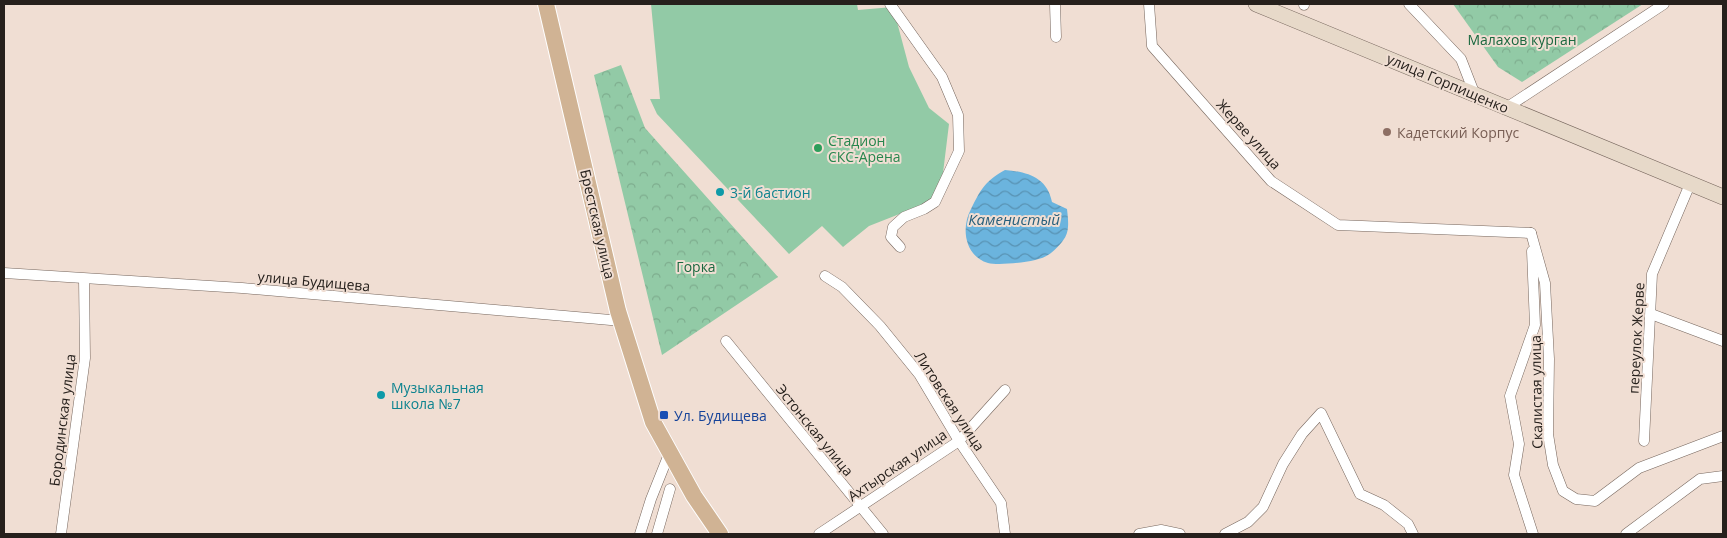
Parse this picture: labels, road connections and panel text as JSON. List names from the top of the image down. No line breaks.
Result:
{"streets":{"main road":["улица Горпищенко","Брестская улица"],"street":["Жерве улица","улица Будищева","переулок Жерве","Скалистая улица","Литовская улица","Бородинская улица","Эстонская улица","Ахтырская улица"]},"crossings":[["улица Горпищенко","переулок Жерве"],["Жерве улица","Скалистая улица"],["Брестская улица","улица Будищева"],["улица Будищева","Бородинская улица"],["Литовская улица","Ахтырская улица"],["Эстонская улица","Ахтырская улица"]],"water":["Каменистый"],"parks":["Малахов курган","Горка"],"places":{"other":["Кадетский Корпус","Стадион СКС-Арена","3-й бастион","Музыкальная школа №7"],"transit":["Ул. Будищева"]}}
